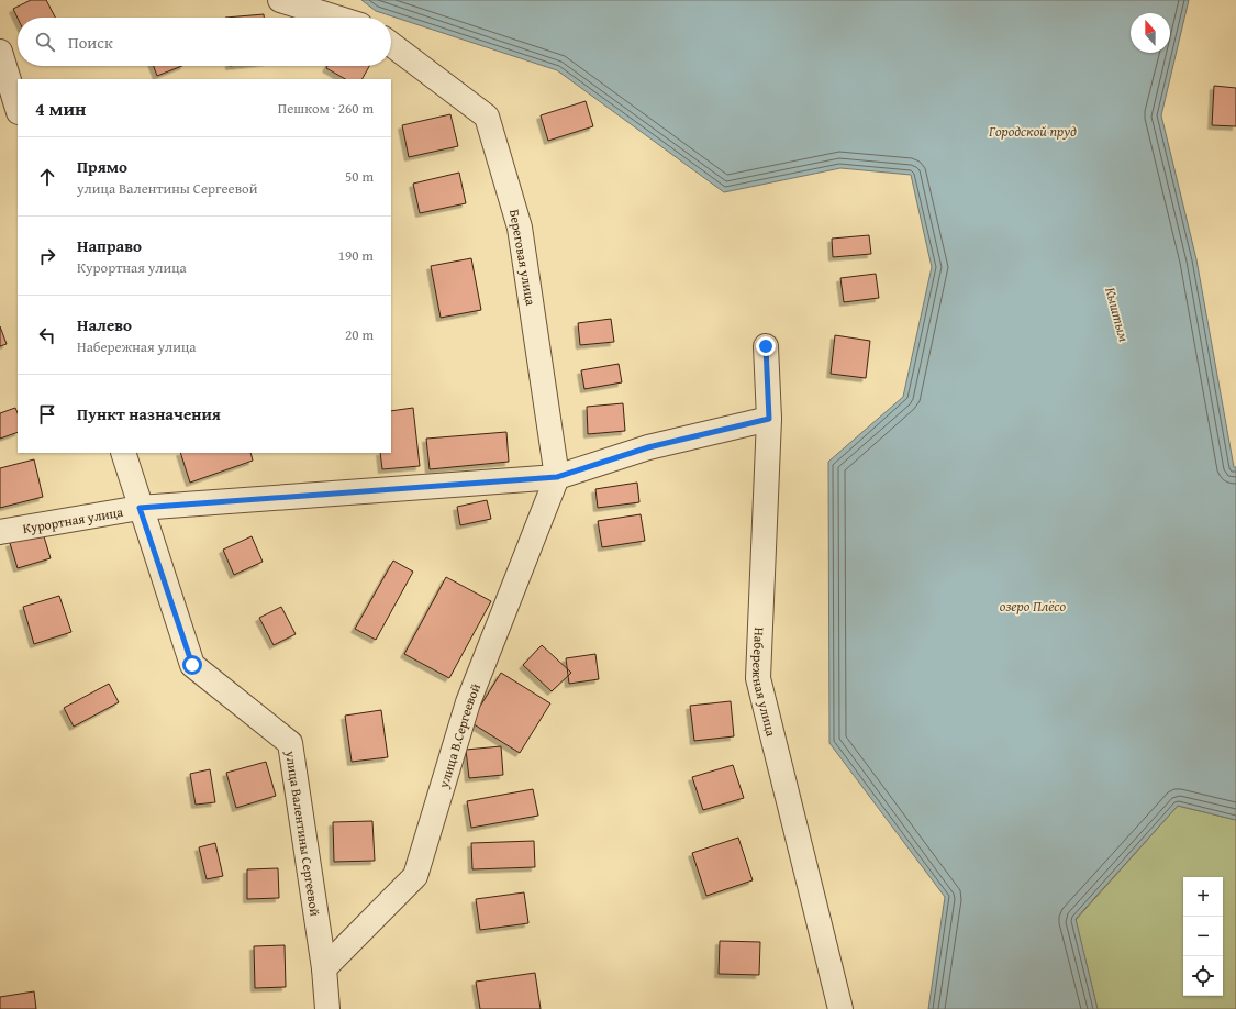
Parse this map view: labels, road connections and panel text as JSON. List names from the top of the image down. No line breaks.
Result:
{"streets":{"street":["Береговая улица","Курортная улица","Набережная улица","улица В.Сергеевой","улица Валентины Сергеевой"]},"crossings":[["Береговая улица","Курортная улица"],["Береговая улица","улица В.Сергеевой"],["Курортная улица","Набережная улица"],["Курортная улица","улица В.Сергеевой"],["Курортная улица","улица Валентины Сергеевой"],["улица В.Сергеевой","улица Валентины Сергеевой"]],"water":["Городской пруд","Кыштым","озеро Плёсо"],"north":"top","page":{"search":"Поиск","heading":["4 мин","Пешком · 260 m"],"list":[["Прямо","улица Валентины Сергеевой","50 m"],["Направо","Курортная улица","190 m"],["Налево","Набережная улица","20 m"],"Пункт назначения"],"map_buttons":["+","−"]}}
